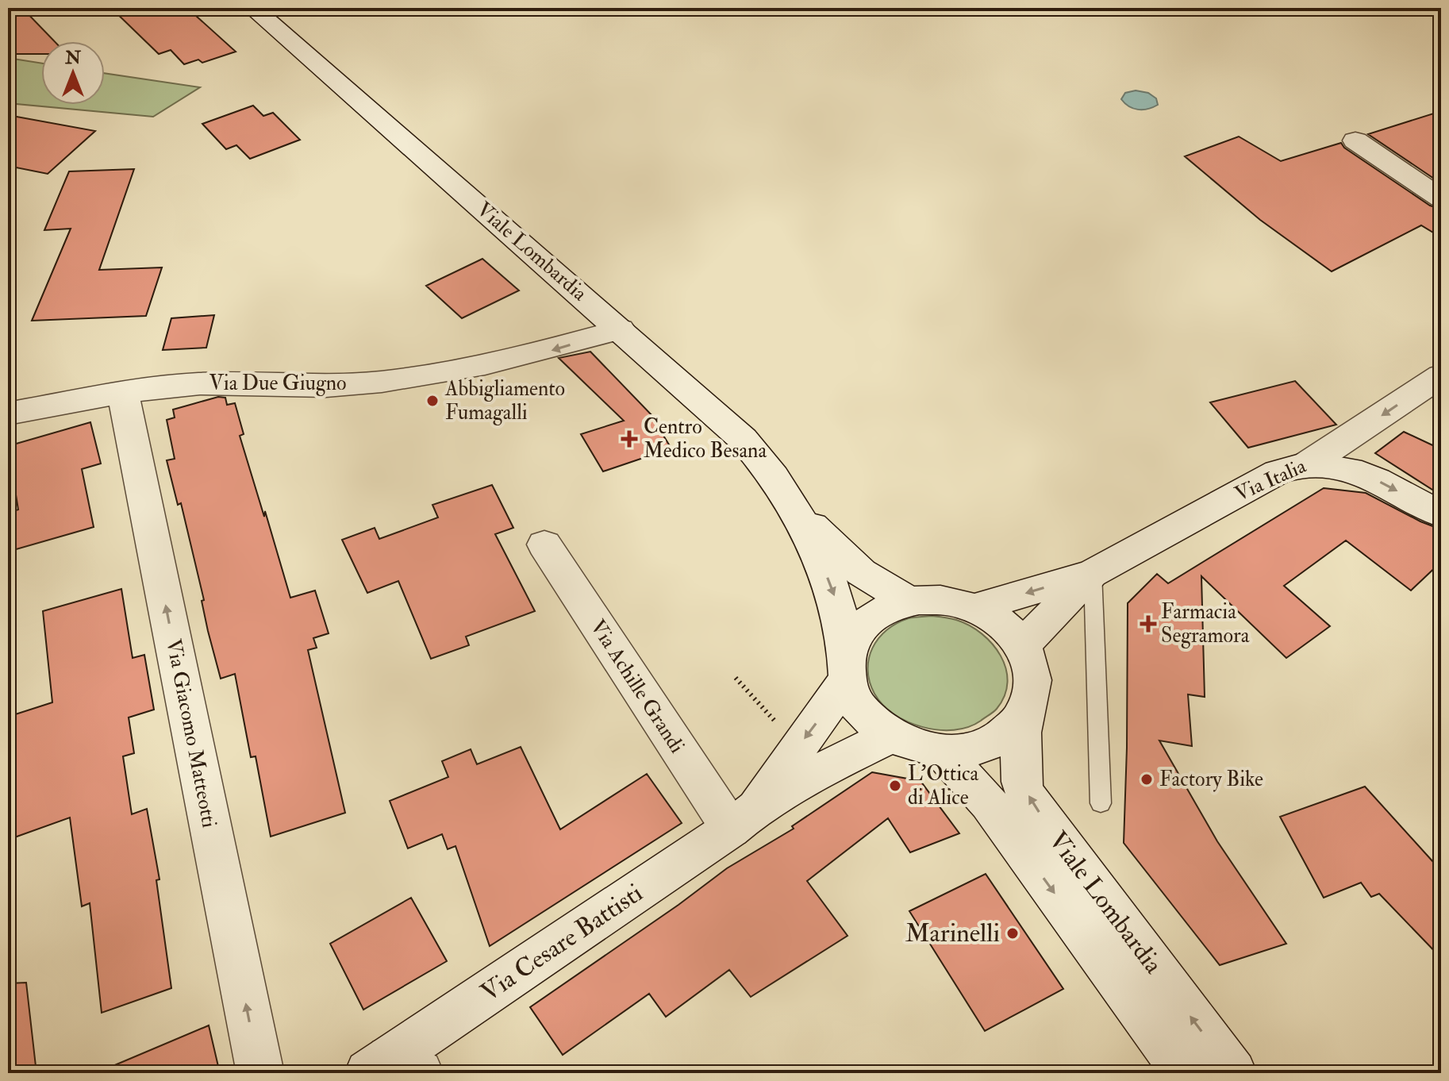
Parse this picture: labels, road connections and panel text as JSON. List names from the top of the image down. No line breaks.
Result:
{"streets":{"street":["Viale Lombardia","Via Due Giugno","Via Italia","Via Achille Grandi","Via Giacomo Matteotti","Via Cesare Battisti"]},"crossings":[["Viale Lombardia","Via Due Giugno"],["Viale Lombardia","Via Italia"],["Viale Lombardia","Via Cesare Battisti"],["Via Due Giugno","Via Giacomo Matteotti"],["Via Italia","Via Cesare Battisti"],["Via Achille Grandi","Via Cesare Battisti"]],"one_way":["Via Due Giugno","Via Giacomo Matteotti"],"places":{"other":["Abbigliamento Fumagalli","Factory Bike","L'Ottica di Alice","Marinelli"],"health":["Centro Medico Besana","Farmacia Segramora"]},"north":"top"}
